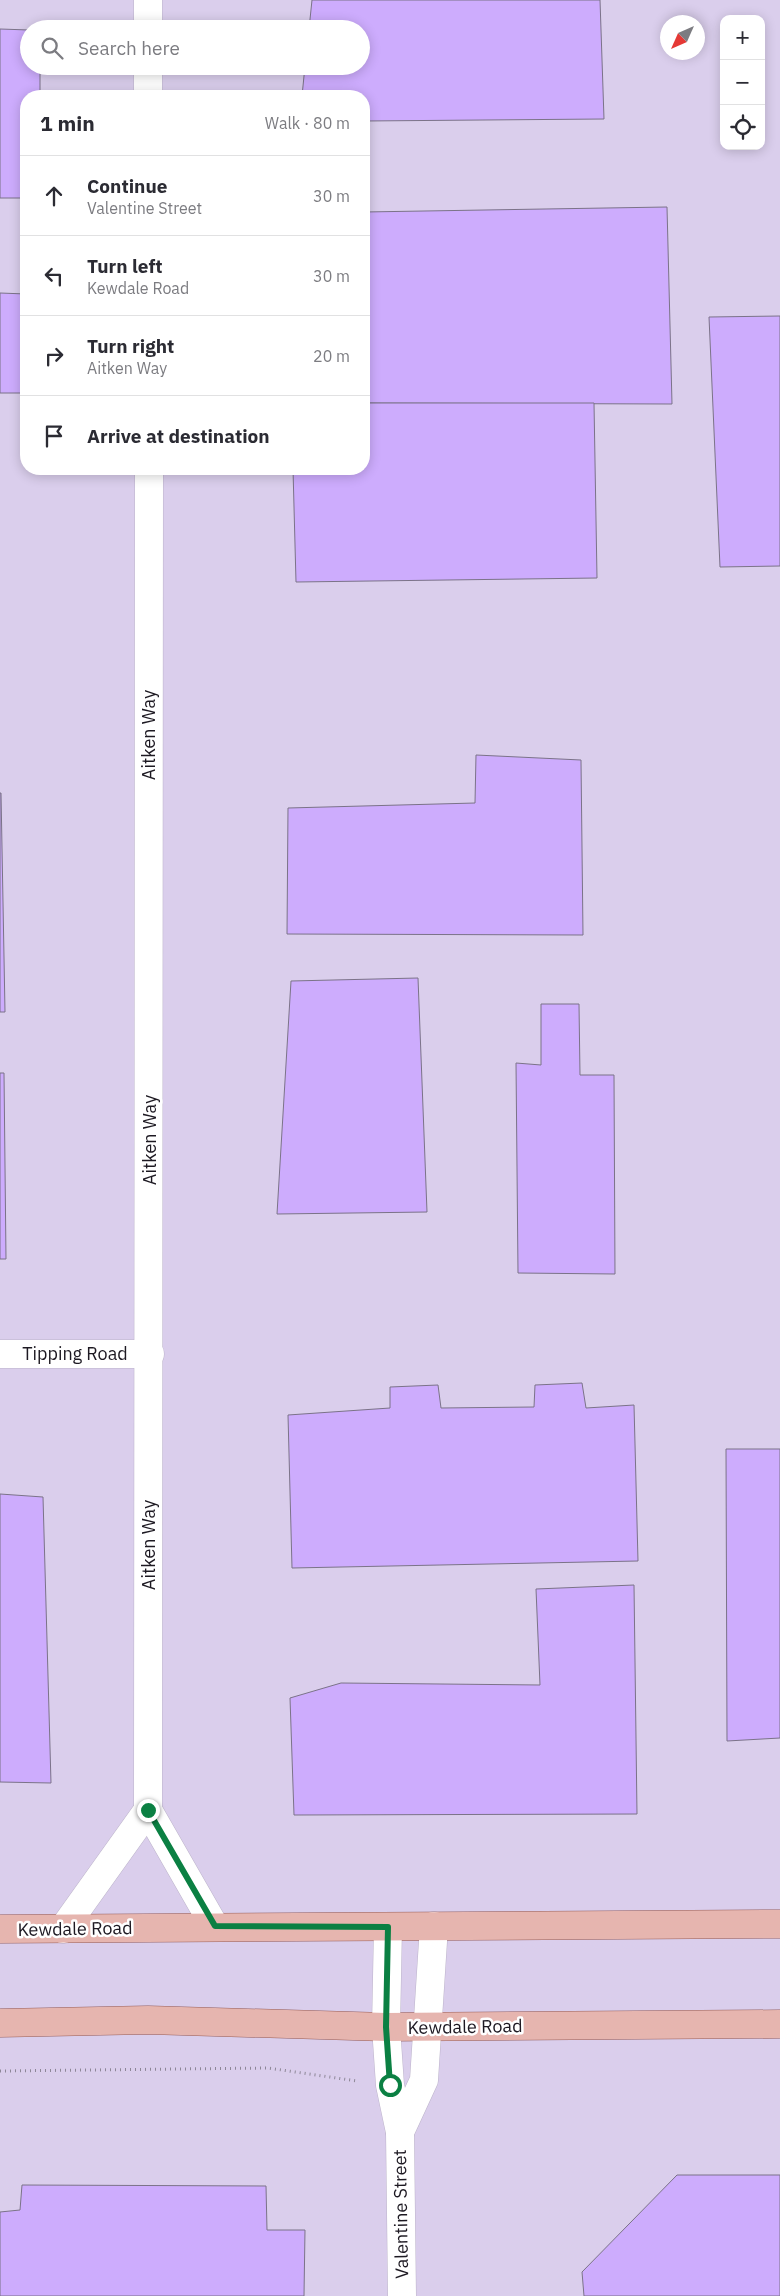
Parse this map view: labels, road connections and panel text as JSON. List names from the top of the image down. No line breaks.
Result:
{"streets":{"main road":["Kewdale Road"],"street":["Aitken Way","Tipping Road","Valentine Street"]},"crossings":[["Aitken Way","Tipping Road"],["Kewdale Road","Valentine Street"]],"north":"bottom left","page":{"map_buttons":["+","−"],"search":"Search here","heading":["1 min","Walk · 80 m"],"list":[["Continue","Valentine Street","30 m"],["Turn left","Kewdale Road","30 m"],["Turn right","Aitken Way","20 m"],"Arrive at destination"]}}
